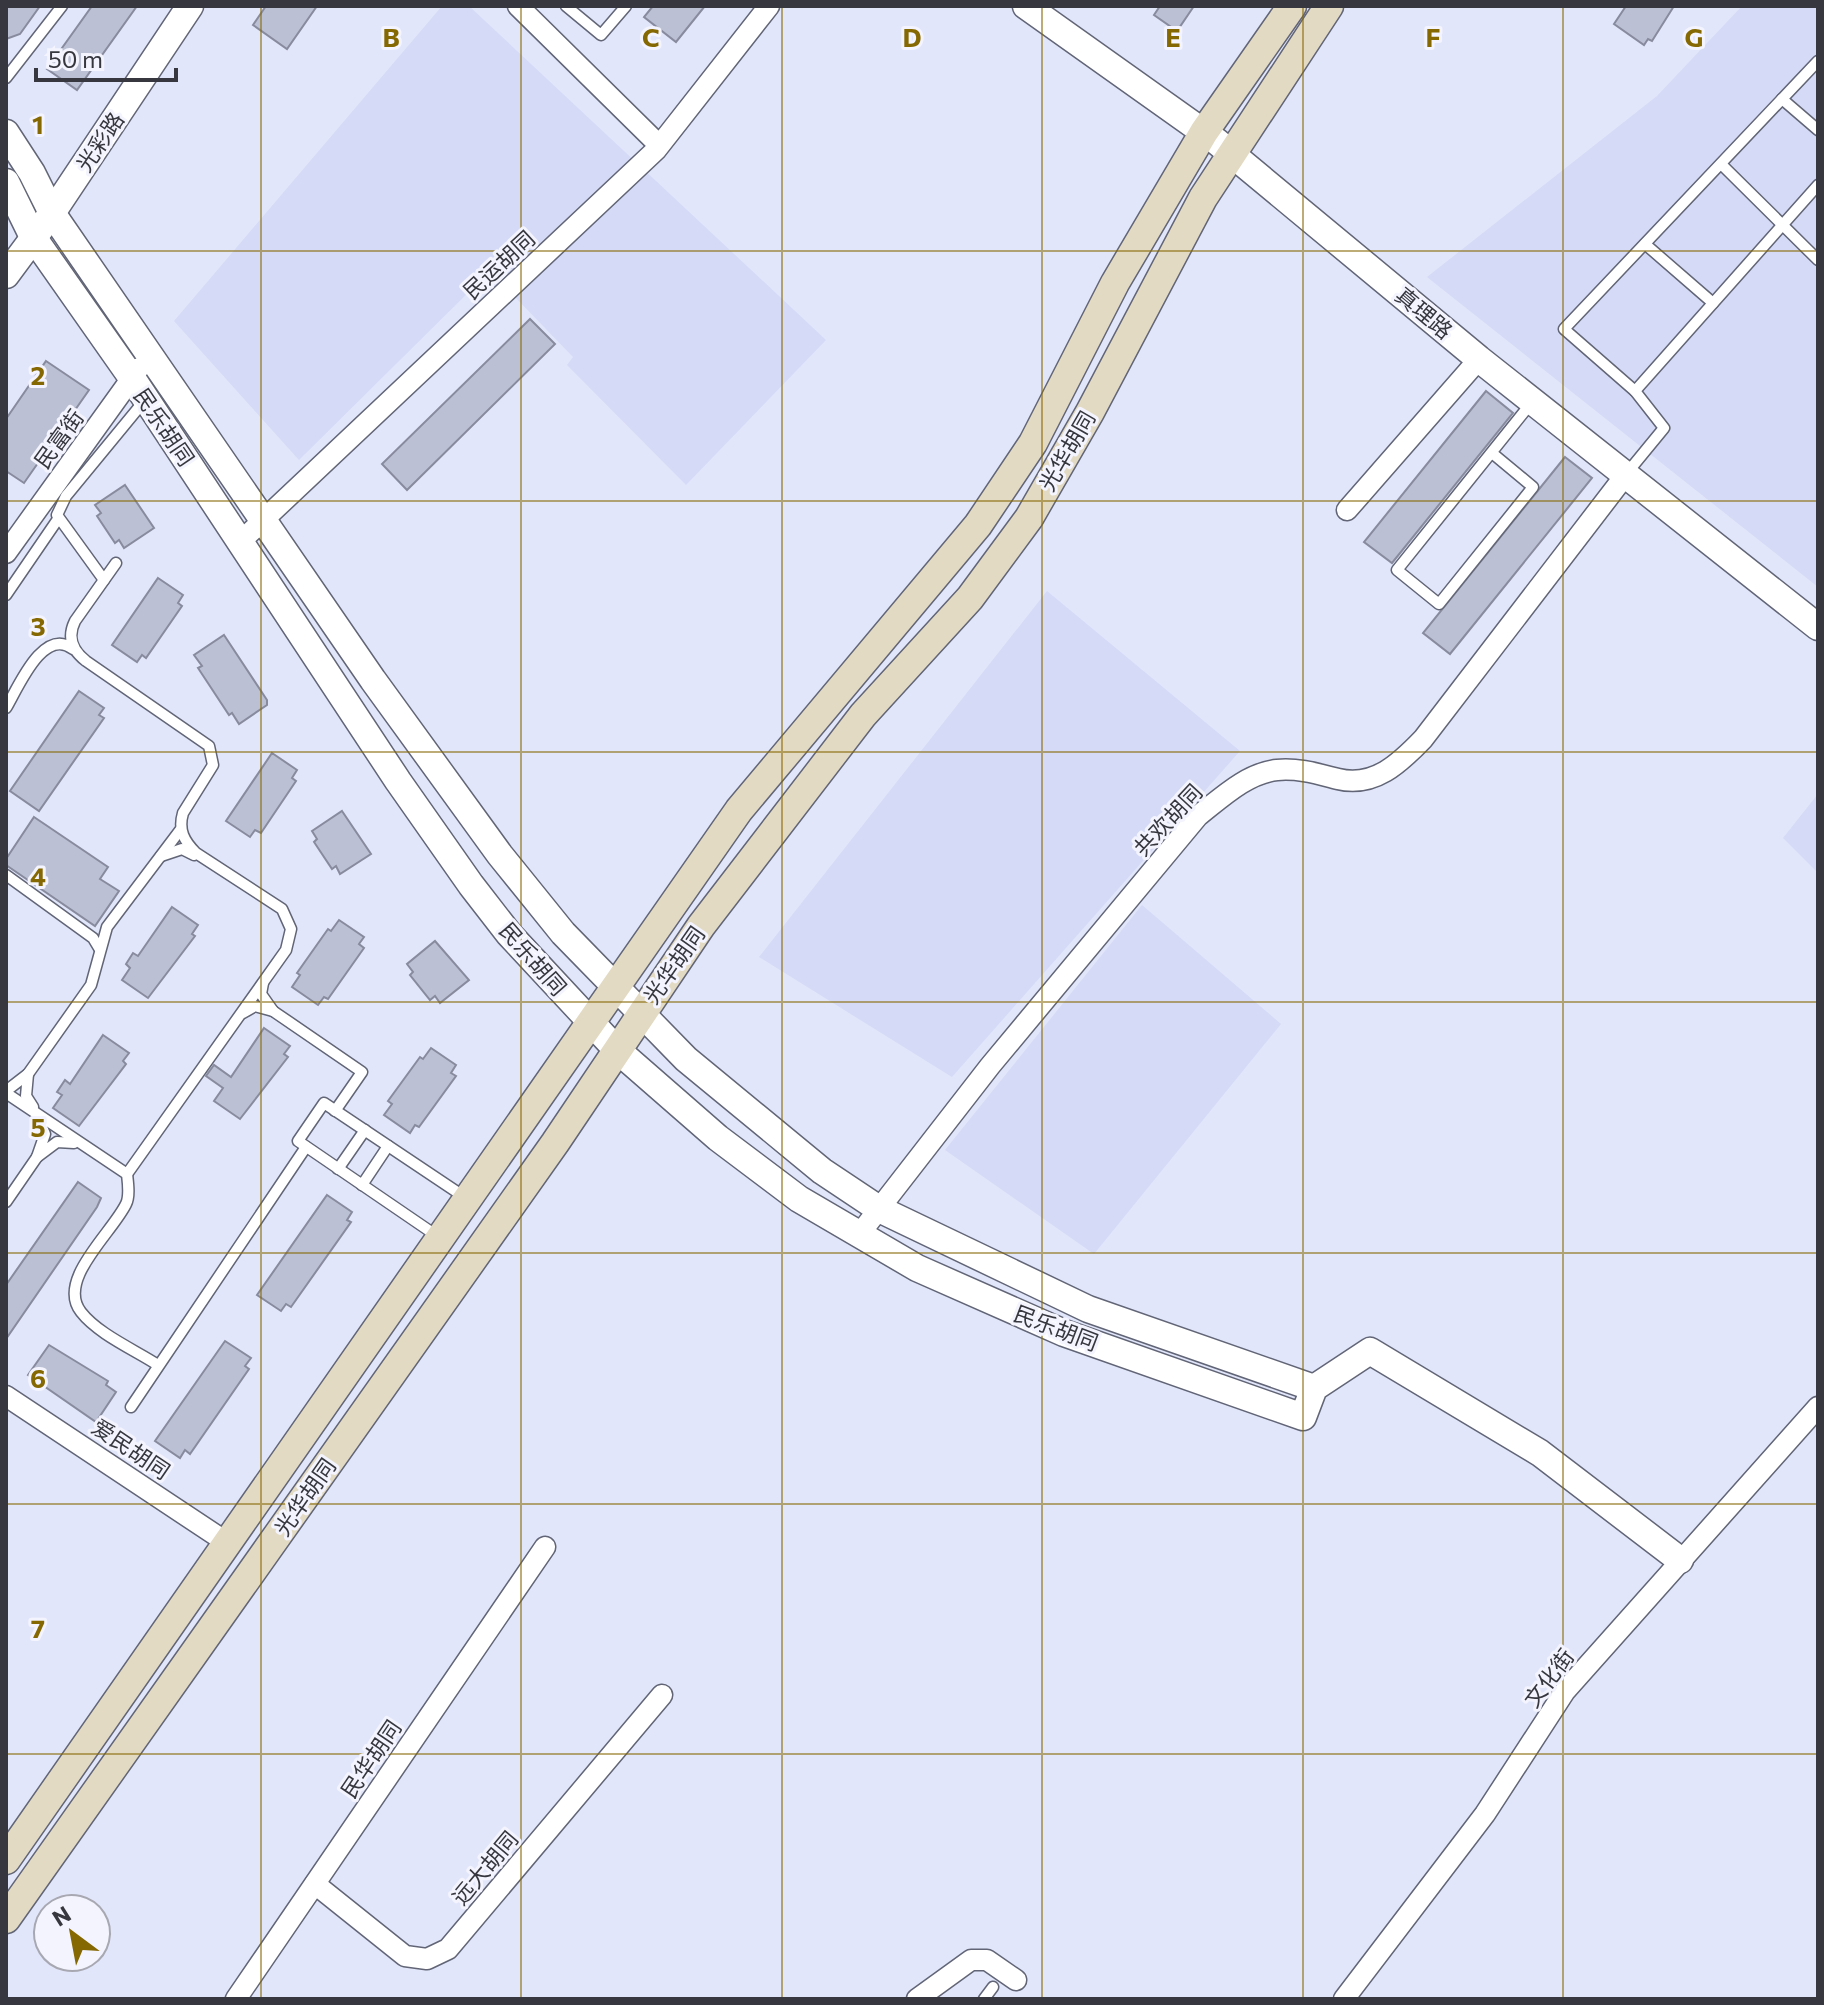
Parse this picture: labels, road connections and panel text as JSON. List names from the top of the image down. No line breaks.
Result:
{"streets":{"main road":["光华胡同"],"street":["光彩路","民运胡同","真理路","民乐胡同","民富街","共欢胡同","爱民胡同","文化街","民华胡同","远大胡同"]},"crossings":[["光彩路","民乐胡同"],["民运胡同","民乐胡同"],["真理路","光华胡同"],["真理路","共欢胡同"],["民乐胡同","民富街"],["民乐胡同","光华胡同"],["民乐胡同","共欢胡同"],["民乐胡同","文化街"],["光华胡同","爱民胡同"],["民华胡同","远大胡同"]],"scale_bar":"50 m","north":"top left","grid":{"columns":["B","C","D","E","F","G"],"rows":["1","2","3","4","5","6","7"]}}
